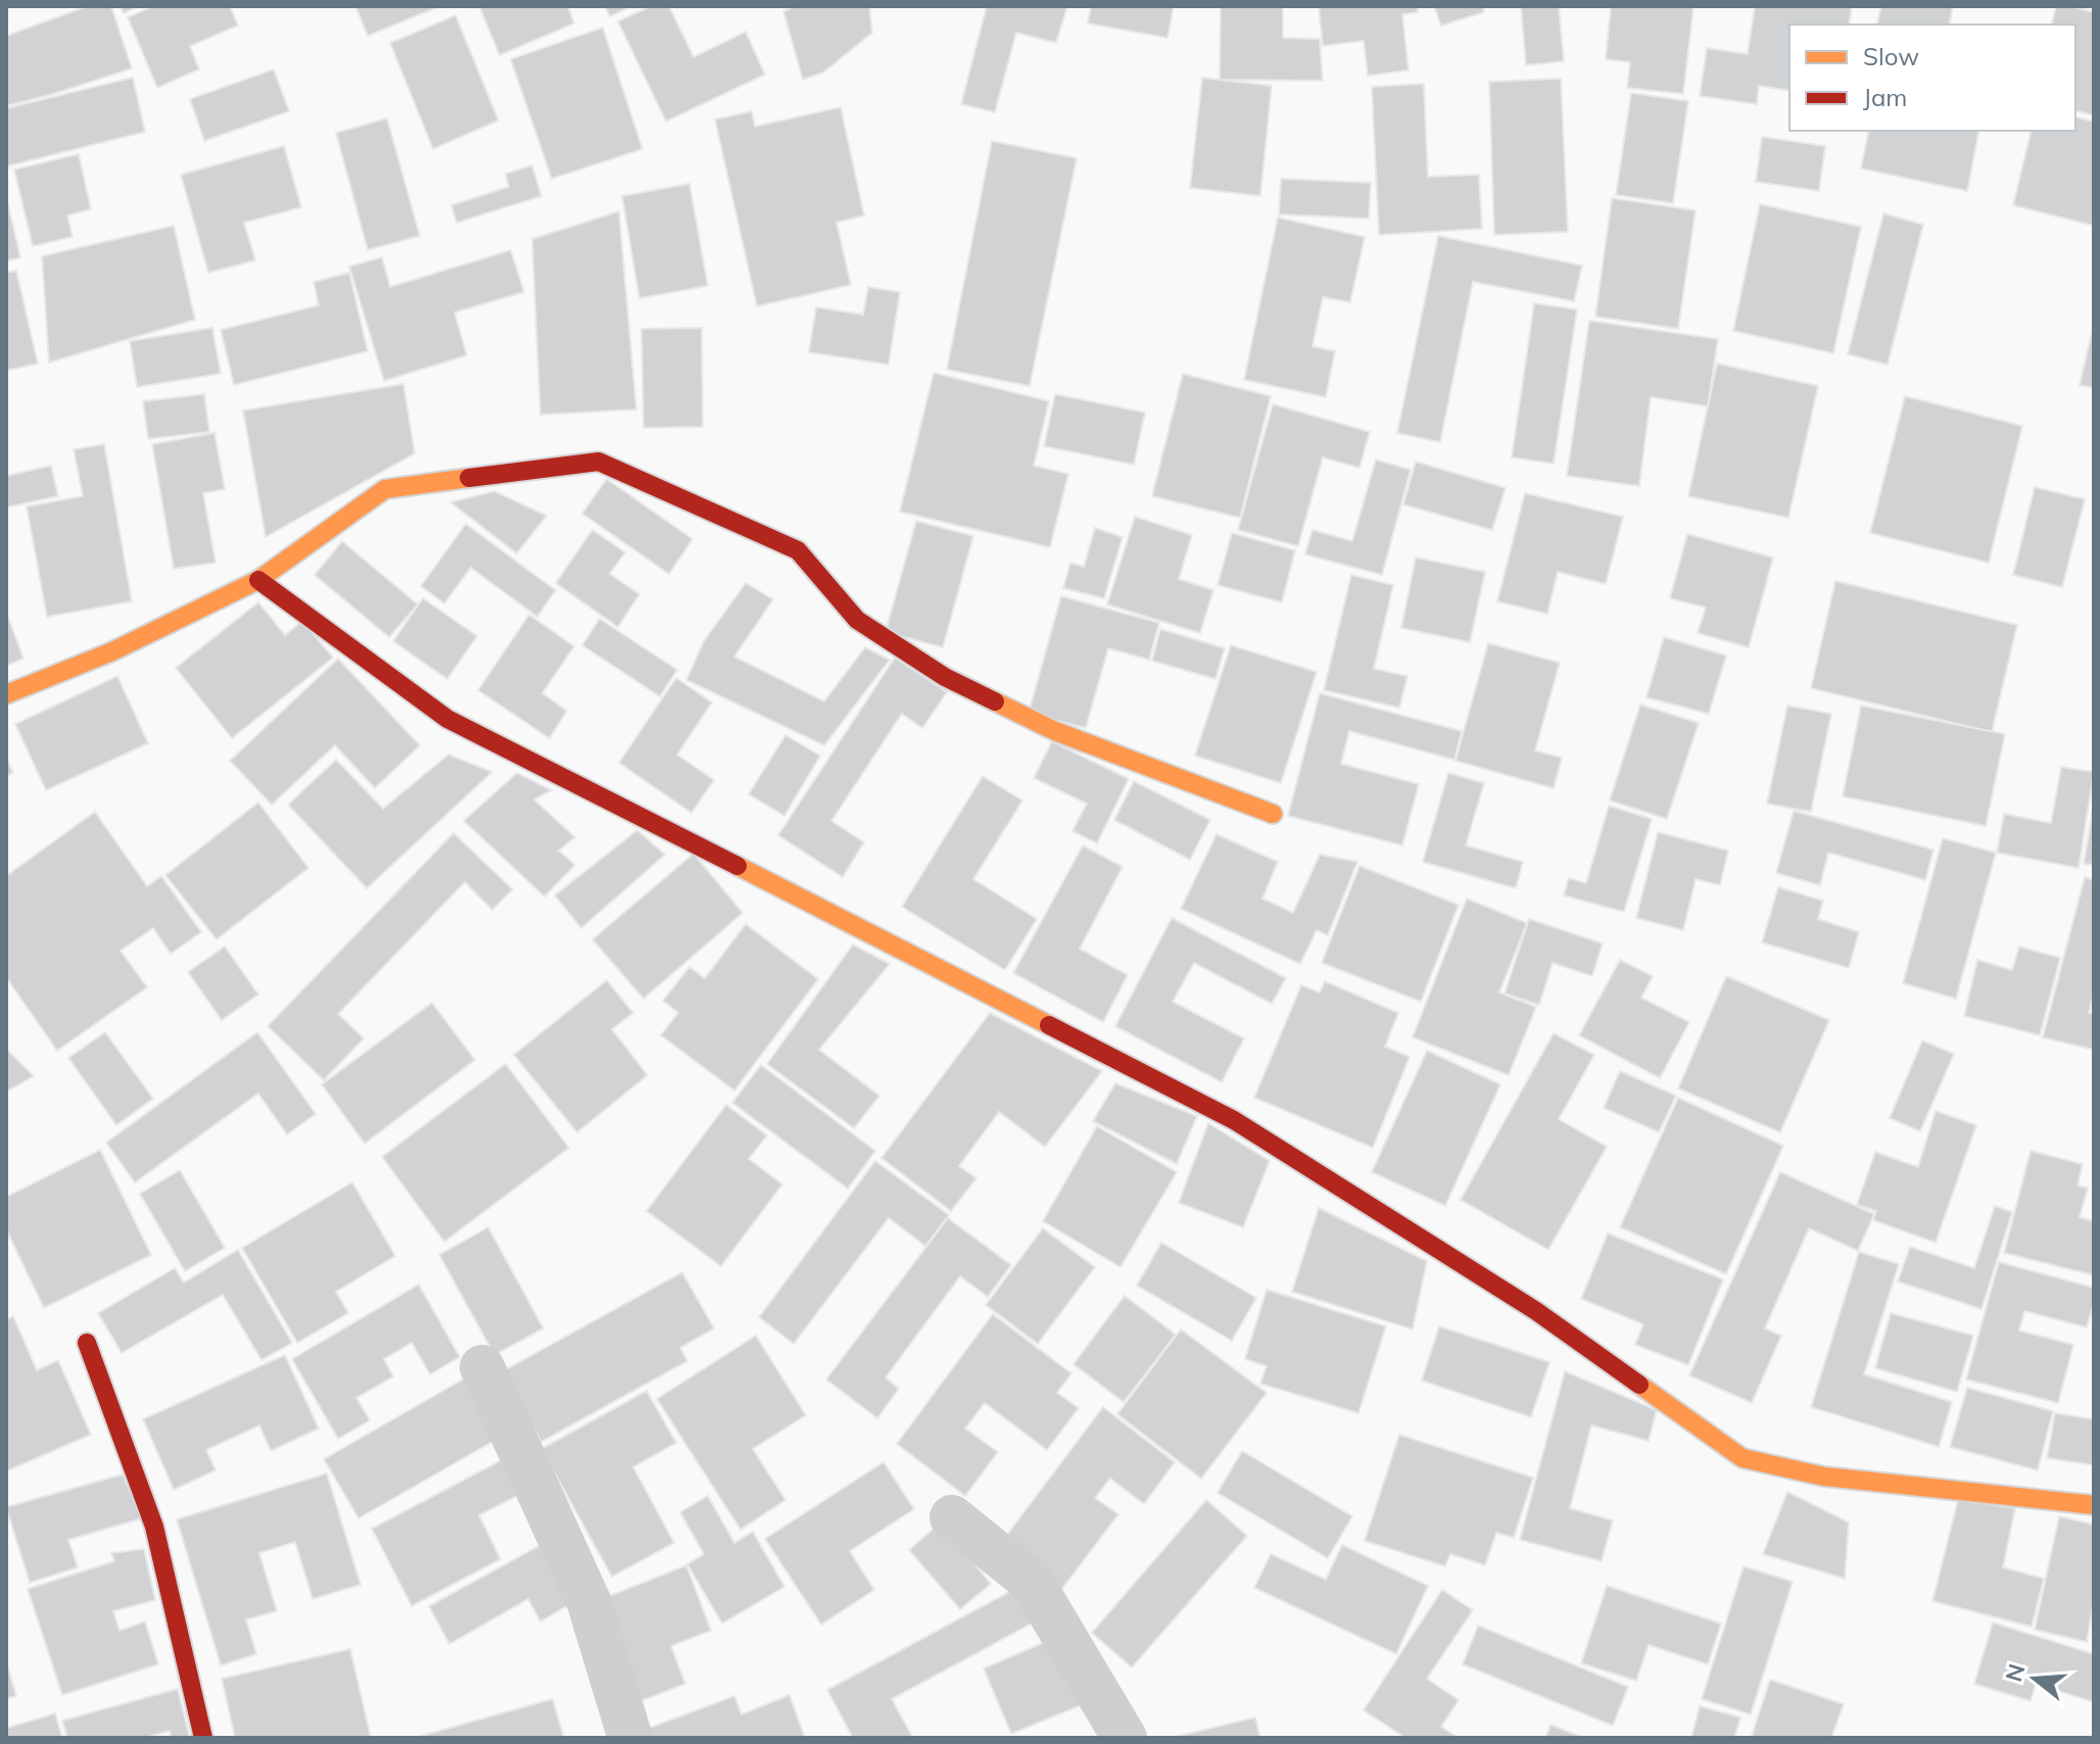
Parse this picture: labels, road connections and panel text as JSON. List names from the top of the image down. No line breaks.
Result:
{"legend":["Slow","Jam"],"north":"left"}
